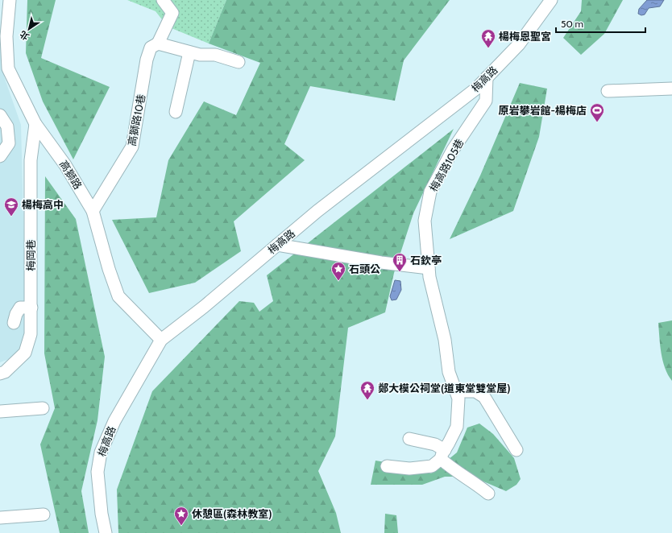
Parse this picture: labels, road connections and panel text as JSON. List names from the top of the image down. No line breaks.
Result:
{"streets":{"street":["梅高路","高獅路10巷","梅高路105巷","高獅路","梅岡巷"]},"crossings":[["梅高路","梅高路105巷"],["梅高路","高獅路"],["高獅路10巷","高獅路"],["高獅路","梅岡巷"]],"places":{"temple":["楊梅恩聖宮","鄭大模公祠堂(道東堂雙堂屋)"],"sports":["原岩攀岩館-楊梅店"],"school or university":["楊梅高中"],"building":["石欽亭"],"place":["石頭公","休憩區(森林教室)"]},"scale_bar":"50 m","north":"bottom left"}
